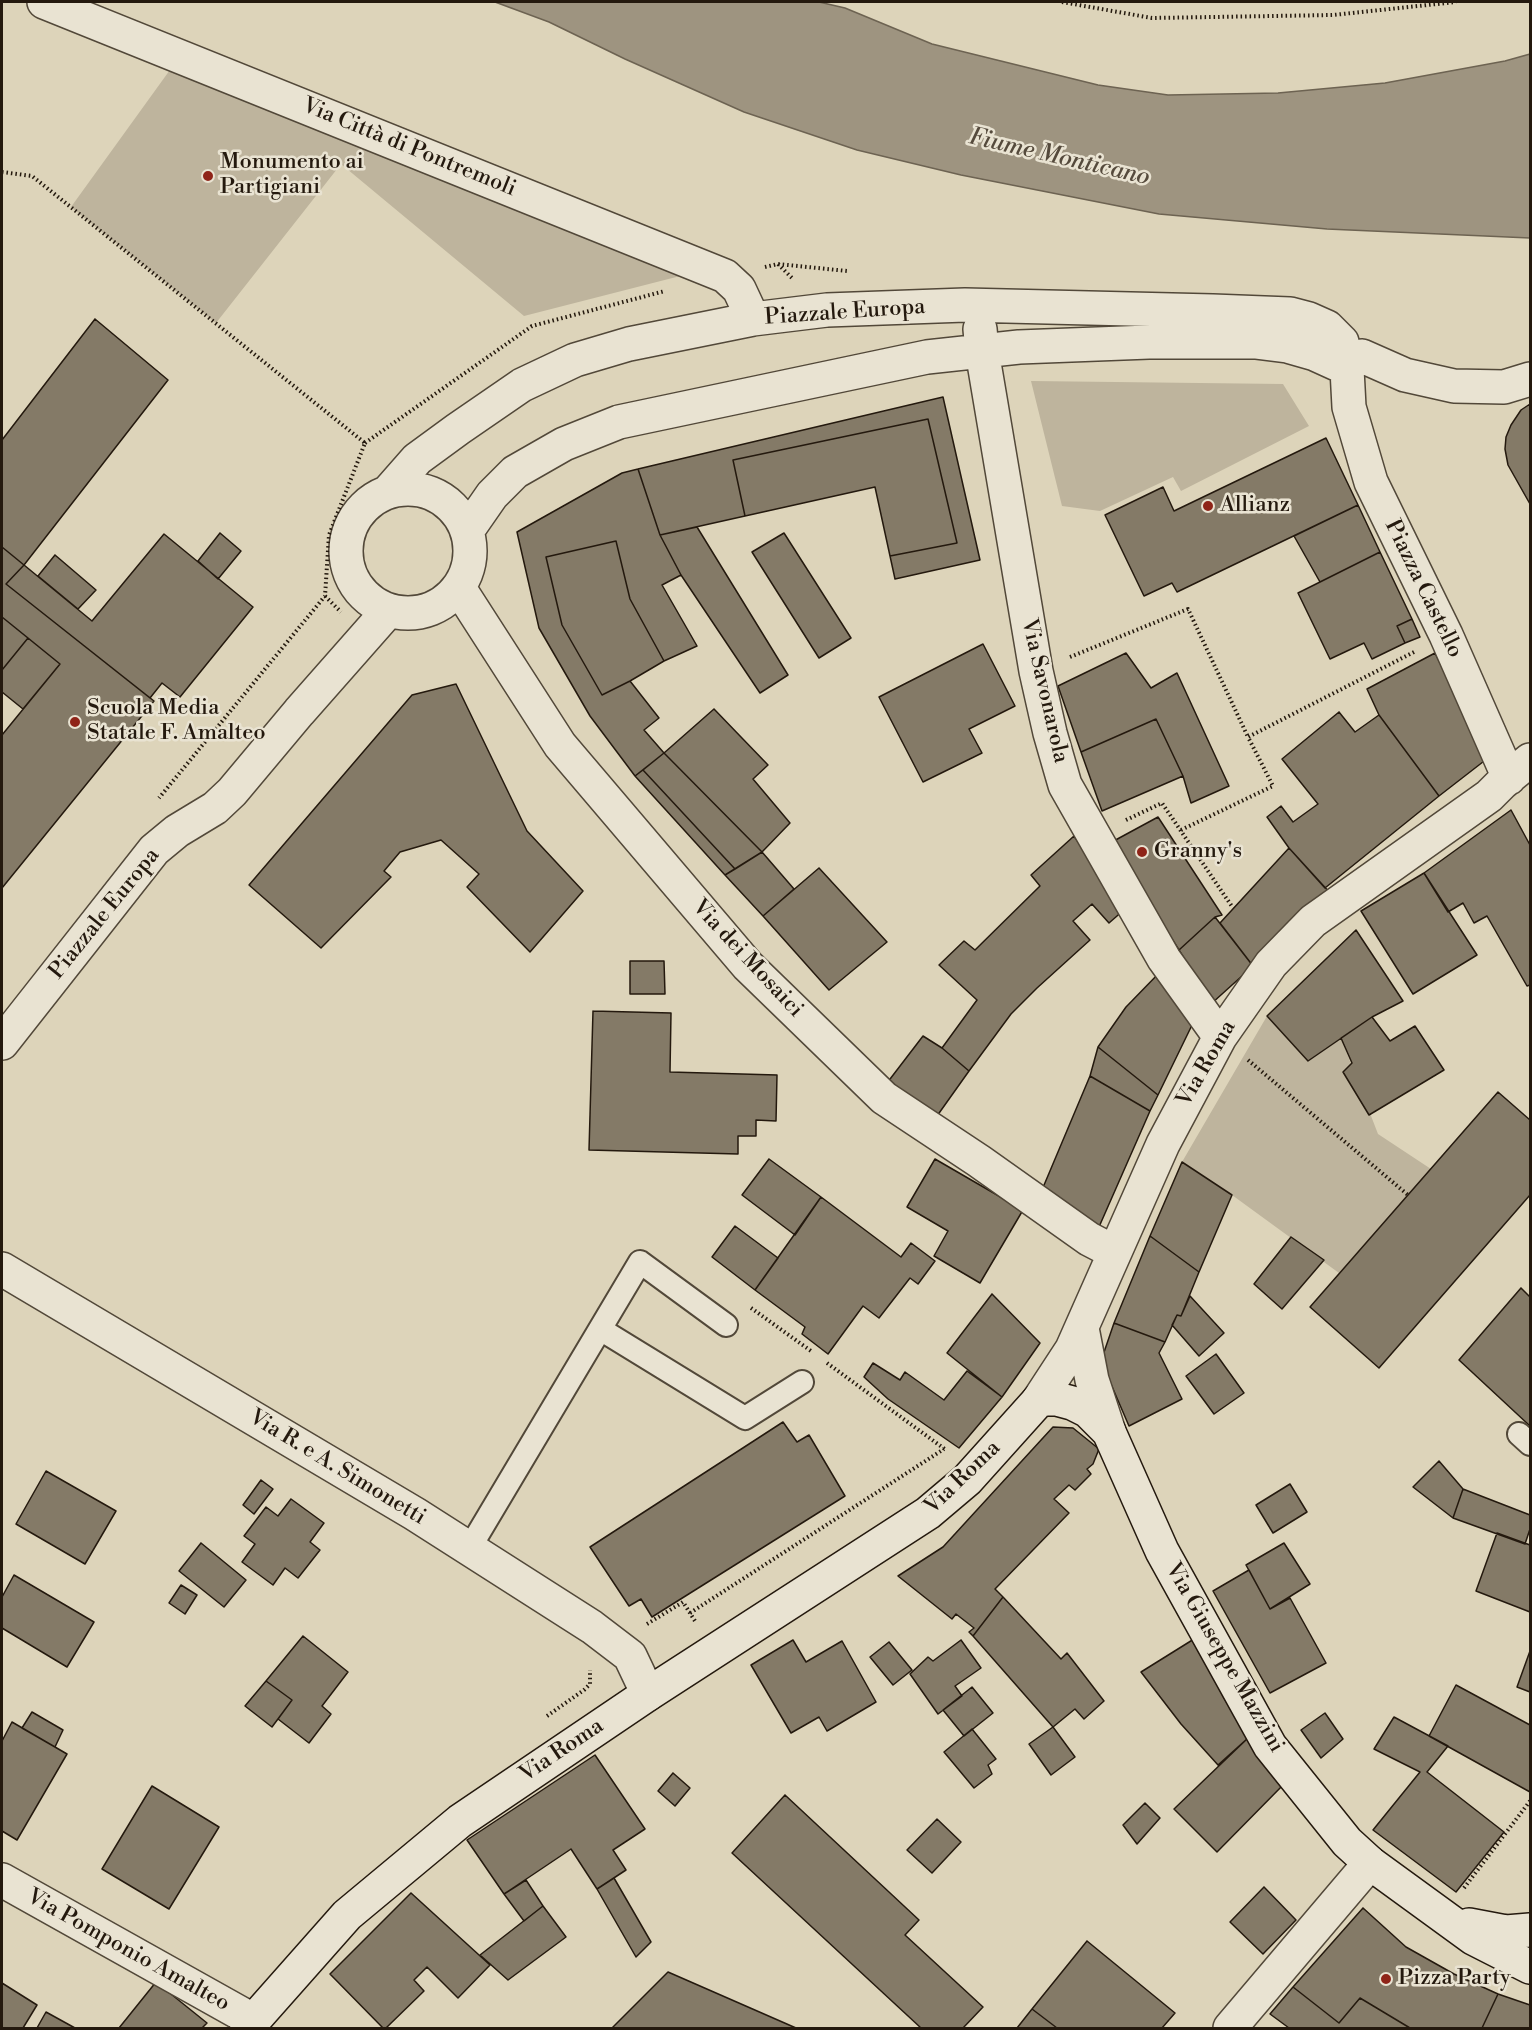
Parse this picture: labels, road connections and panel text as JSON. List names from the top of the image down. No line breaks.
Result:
{"streets":{"street":["Via Città di Pontremoli","Piazzale Europa","Piazza Castello","Via Savonarola","Via dei Mosaici","Via Roma","Via R. e A. Simonetti","Via Giuseppe Mazzini","Via Pomponio Amalteo"]},"crossings":[["Via Città di Pontremoli","Piazzale Europa"],["Piazzale Europa","Piazza Castello"],["Piazzale Europa","Via Savonarola"],["Piazzale Europa","Via dei Mosaici"],["Piazza Castello","Via Roma"],["Via Savonarola","Via Roma"],["Via dei Mosaici","Via Roma"],["Via Roma","Via R. e A. Simonetti"],["Via Roma","Via Giuseppe Mazzini"],["Via Roma","Via Pomponio Amalteo"]],"water":["Fiume Monticano"],"places":["Monumento ai Partigiani","Allianz","Scuola Media Statale F. Amalteo","Granny's","Pizza Party"]}
